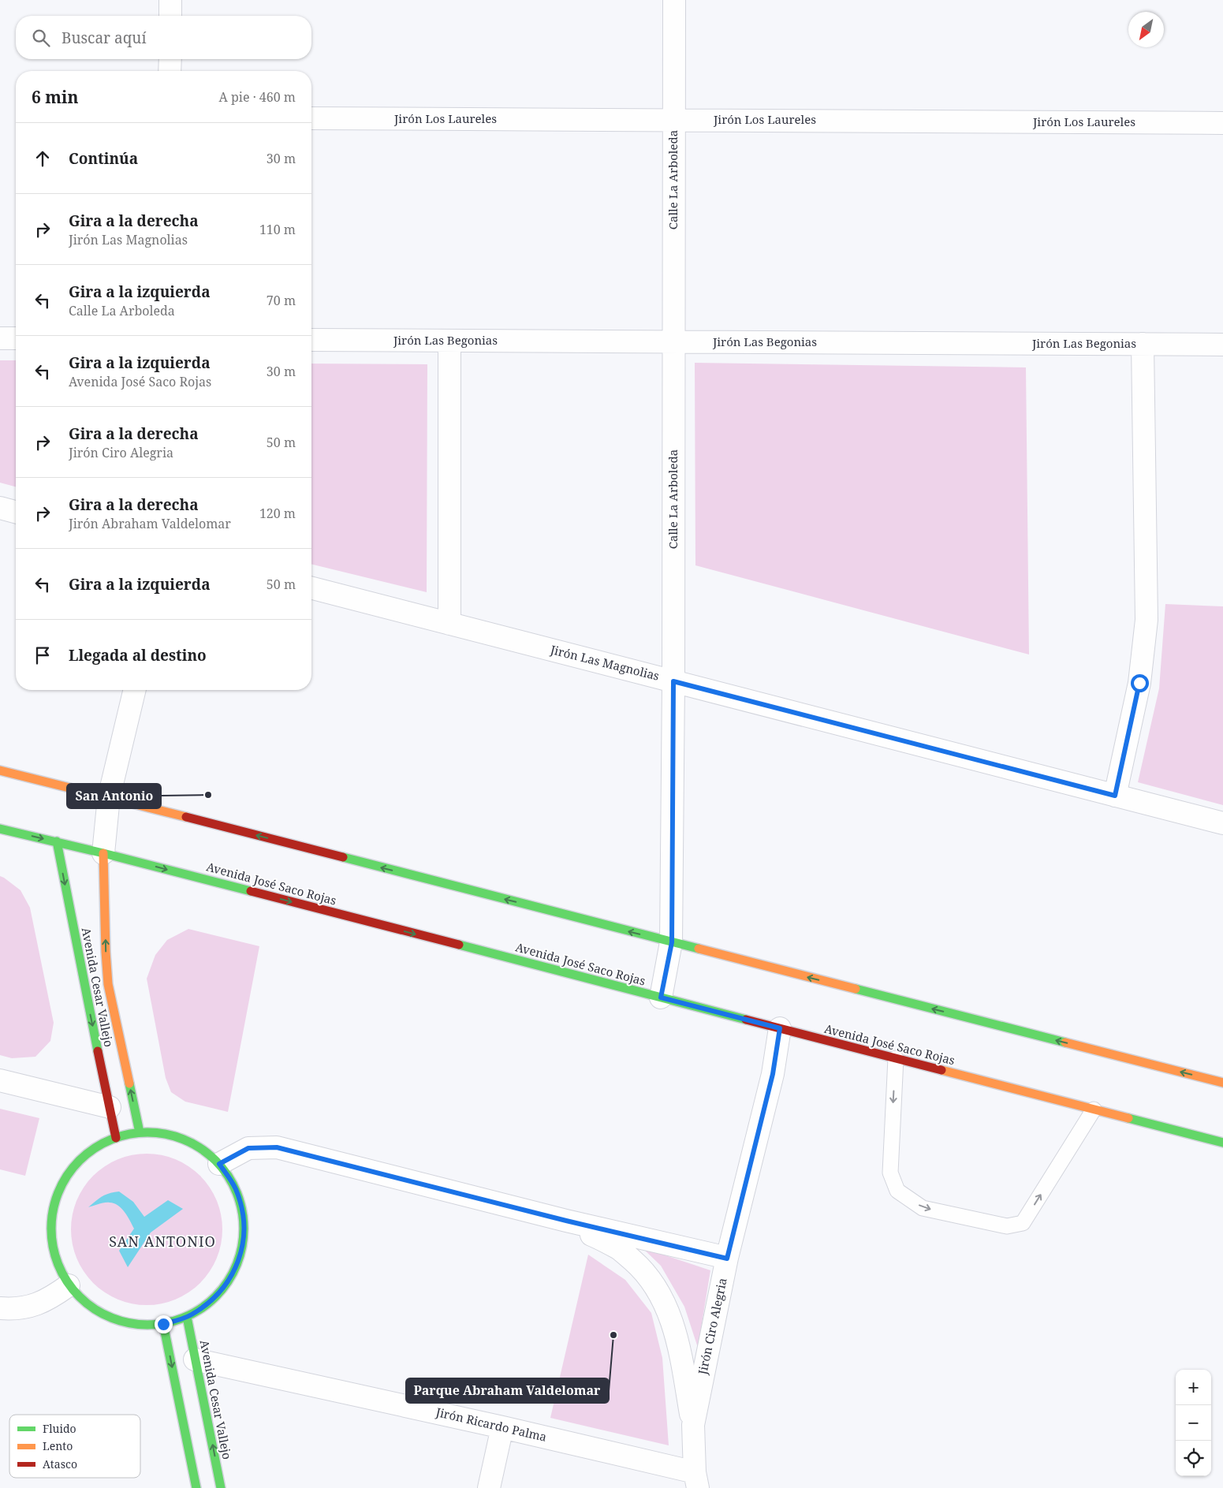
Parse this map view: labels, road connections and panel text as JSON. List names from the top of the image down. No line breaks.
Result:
{"streets":{"main road":["Avenida José Saco Rojas","Avenida Cesar Vallejo"],"street":["Jirón Los Laureles","Calle La Arboleda","Jirón Las Begonias","Jirón Las Magnolias","Jirón Ciro Alegria","Jirón Ricardo Palma"]},"crossings":[["Jirón Los Laureles","Calle La Arboleda"],["Calle La Arboleda","Jirón Las Begonias"],["Calle La Arboleda","Jirón Las Magnolias"],["Calle La Arboleda","Avenida José Saco Rojas"],["Avenida José Saco Rojas","Avenida Cesar Vallejo"],["Avenida José Saco Rojas","Jirón Ciro Alegria"],["Avenida Cesar Vallejo","Jirón Ricardo Palma"],["Jirón Ciro Alegria","Jirón Ricardo Palma"]],"districts":["SAN ANTONIO"],"places":["San Antonio","Parque Abraham Valdelomar"],"legend":["Fluido","Lento","Atasco"],"north":"bottom left","page":{"search":"Buscar aquí","heading":["6 min","A pie · 460 m"],"list":[["Continúa","30 m"],["Gira a la derecha","Jirón Las Magnolias","110 m"],["Gira a la izquierda","Calle La Arboleda","70 m"],["Gira a la izquierda","Avenida José Saco Rojas","30 m"],["Gira a la derecha","Jirón Ciro Alegria","50 m"],["Gira a la derecha","Jirón Abraham Valdelomar","120 m"],["Gira a la izquierda","50 m"],"Llegada al destino"],"map_buttons":["+","−"]}}
